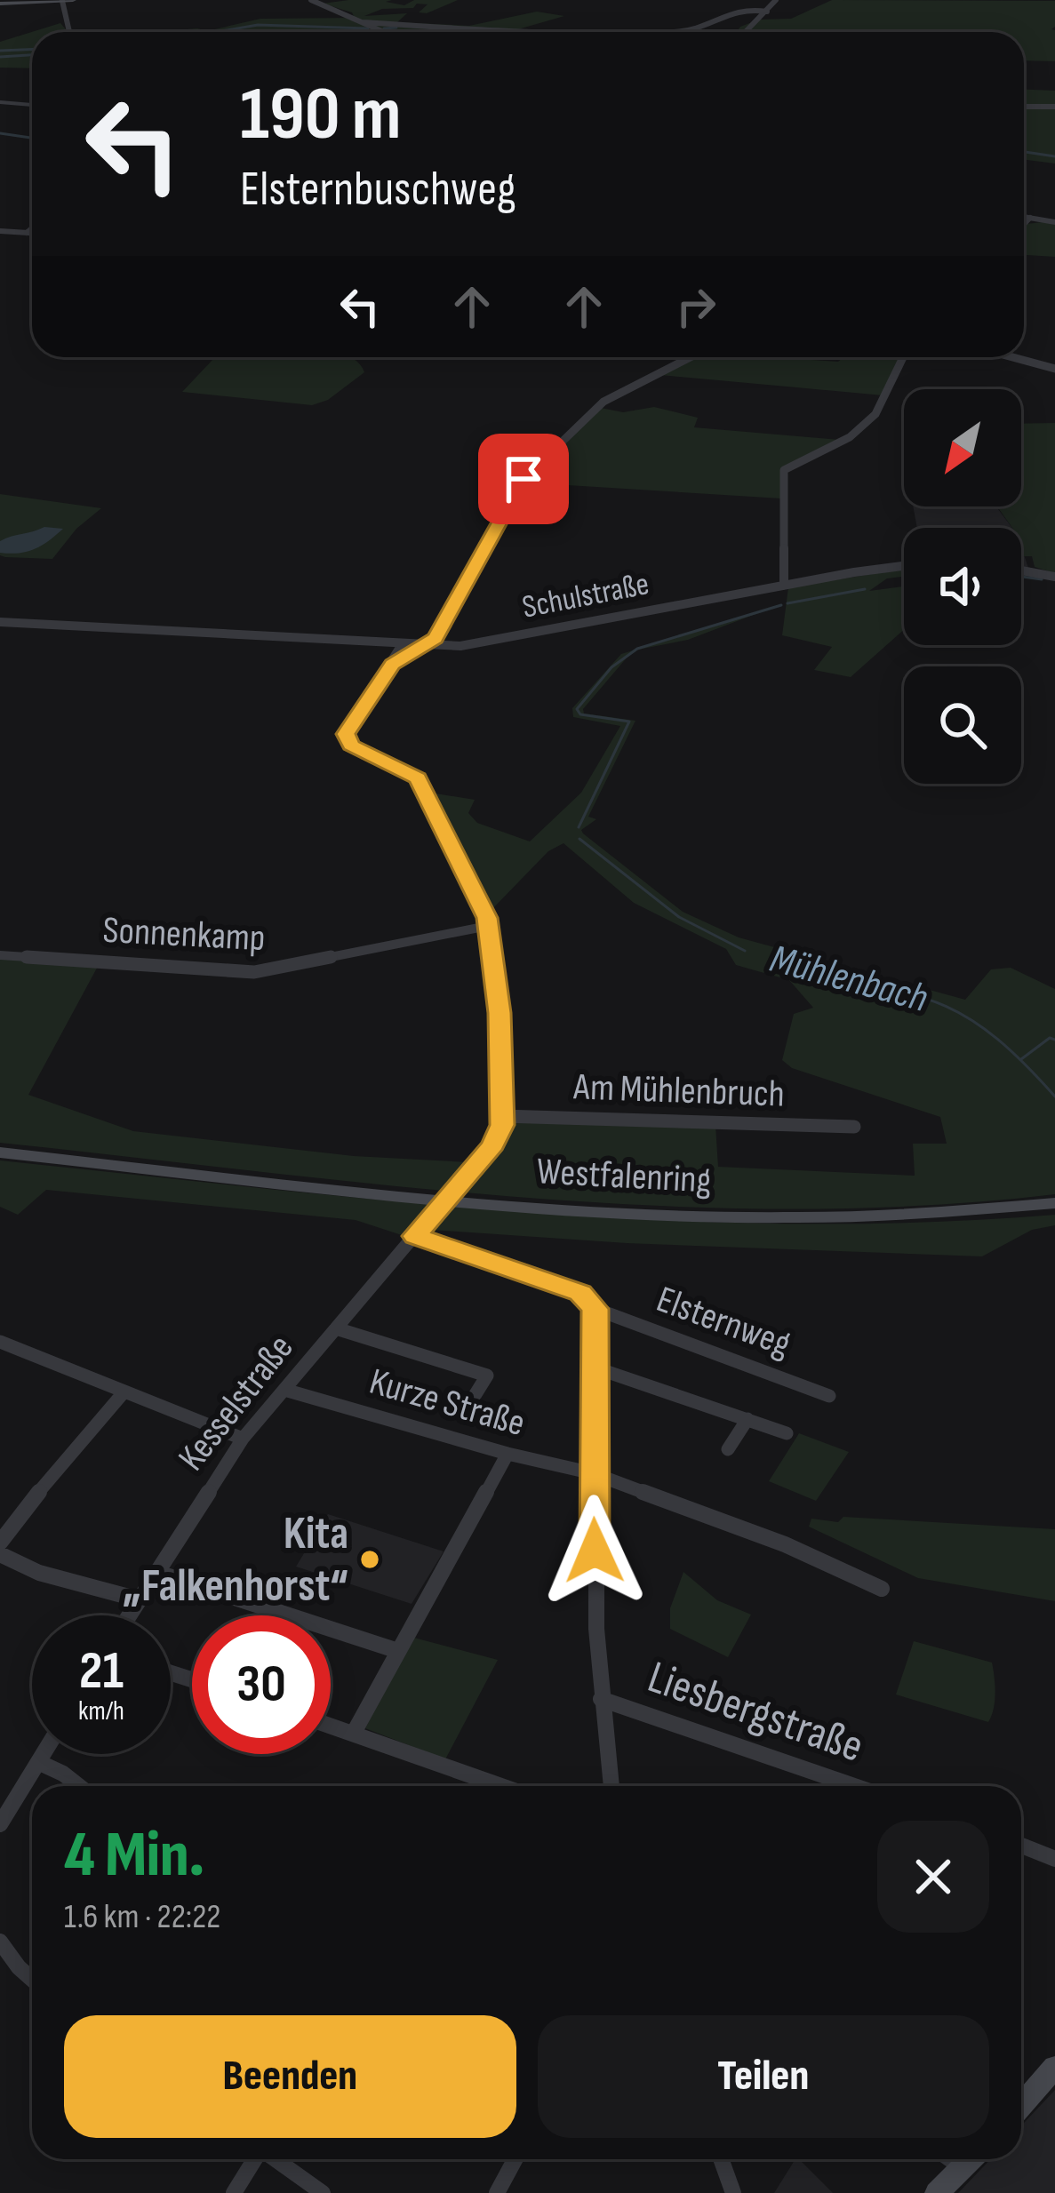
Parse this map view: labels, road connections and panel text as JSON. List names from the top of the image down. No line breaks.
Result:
{"streets":{"main road":["Westfalenring"],"street":["Schulstraße","Sonnenkamp","Am Mühlenbruch","Elsternweg","Kesselstraße","Kurze Straße","Liesbergstraße"]},"crossings":[["Am Mühlenbruch","Kesselstraße"],["Elsternweg","Kesselstraße"],["Kesselstraße","Kurze Straße"]],"water":["Mühlenbach"],"places":["Kita „Falkenhorst“"],"north":"bottom left","page":{"turn":["190 m","Elsternbuschweg"],"speed":"21 km/h","limit":"30","heading":["4 Min.","1.6 km · 22:22"],"buttons":["Beenden","Teilen"]}}
